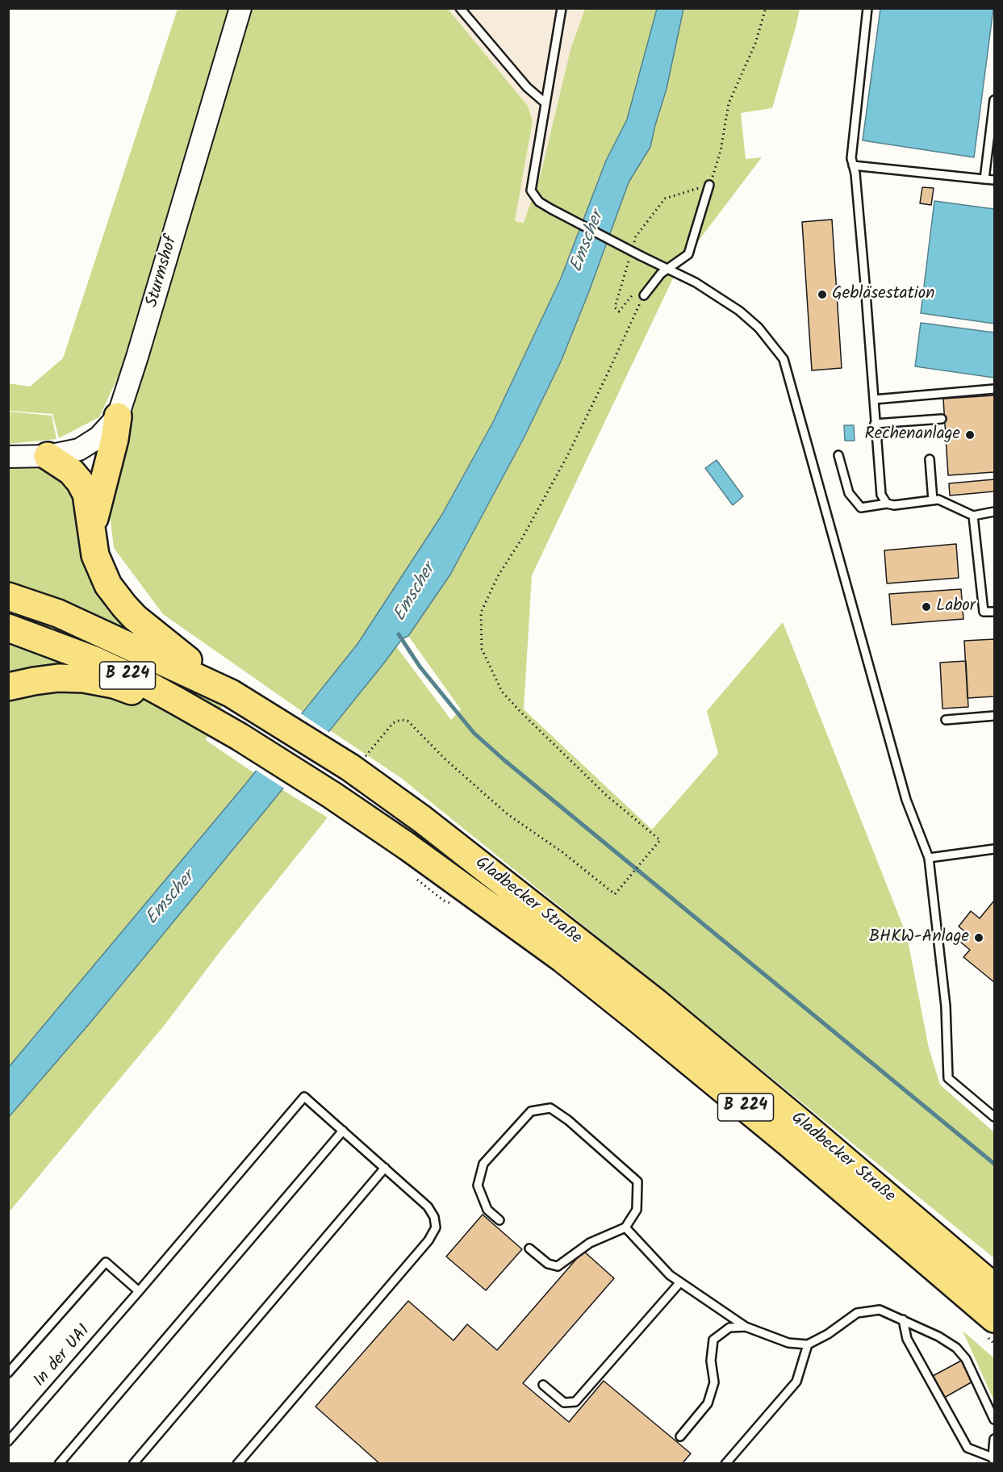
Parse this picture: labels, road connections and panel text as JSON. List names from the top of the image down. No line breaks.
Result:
{"streets":{"highway":["B 224","Gladbecker Straße"],"street":["Sturmshof"],"lane":["In der UA1"]},"water":["Emscher"],"places":["Gebläsestation","Rechenanlage","Labor","BHKW-Anlage"]}
